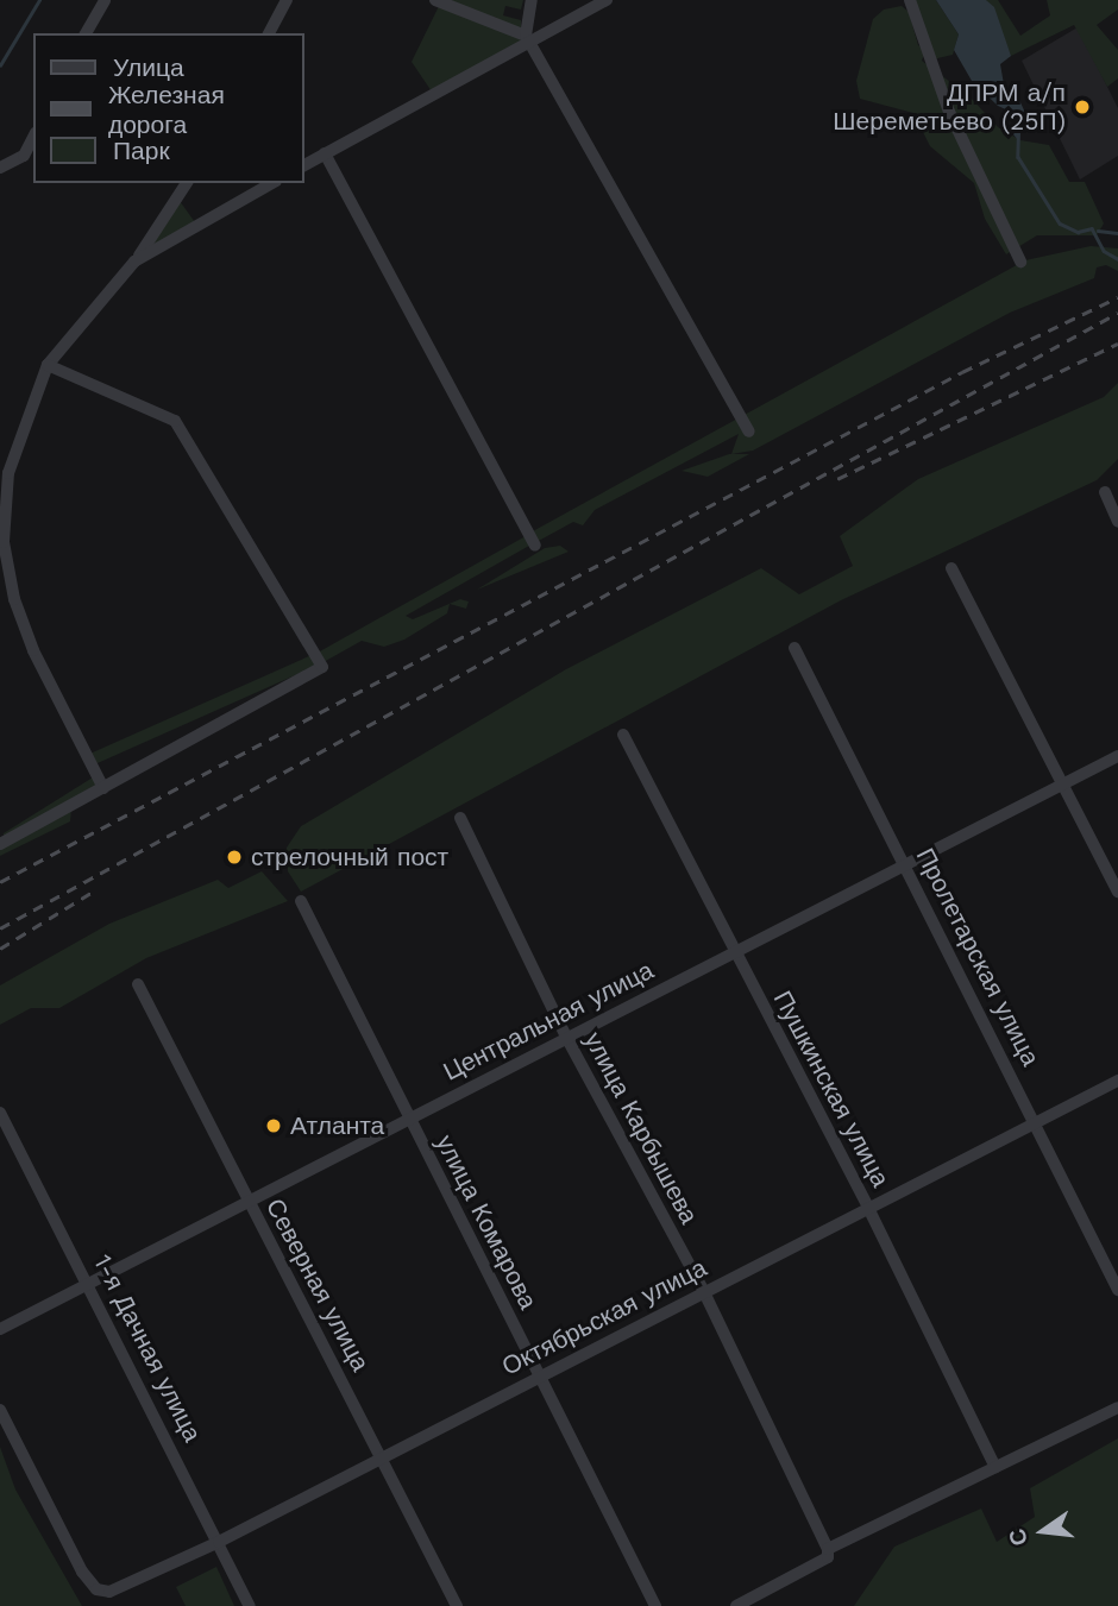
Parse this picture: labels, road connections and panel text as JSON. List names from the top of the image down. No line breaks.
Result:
{"streets":{"street":["Пролетарская улица","Центральная улица","Пушкинская улица","улица Карбышева","улица Комарова","Северная улица","Октябрьская улица","1-я Дачная улица"]},"crossings":[["Пролетарская улица","Центральная улица"],["Пролетарская улица","Октябрьская улица"],["Центральная улица","Пушкинская улица"],["Центральная улица","улица Карбышева"],["Центральная улица","улица Комарова"],["Центральная улица","Северная улица"],["Центральная улица","1-я Дачная улица"],["Пушкинская улица","Октябрьская улица"],["улица Карбышева","Октябрьская улица"],["улица Комарова","Октябрьская улица"],["Северная улица","Октябрьская улица"],["Октябрьская улица","1-я Дачная улица"]],"places":["ДПРМ а/п Шереметьево (25П)","стрелочный пост","Атланта"],"legend":["Улица","Железная дорога","Парк"],"north":"left"}
